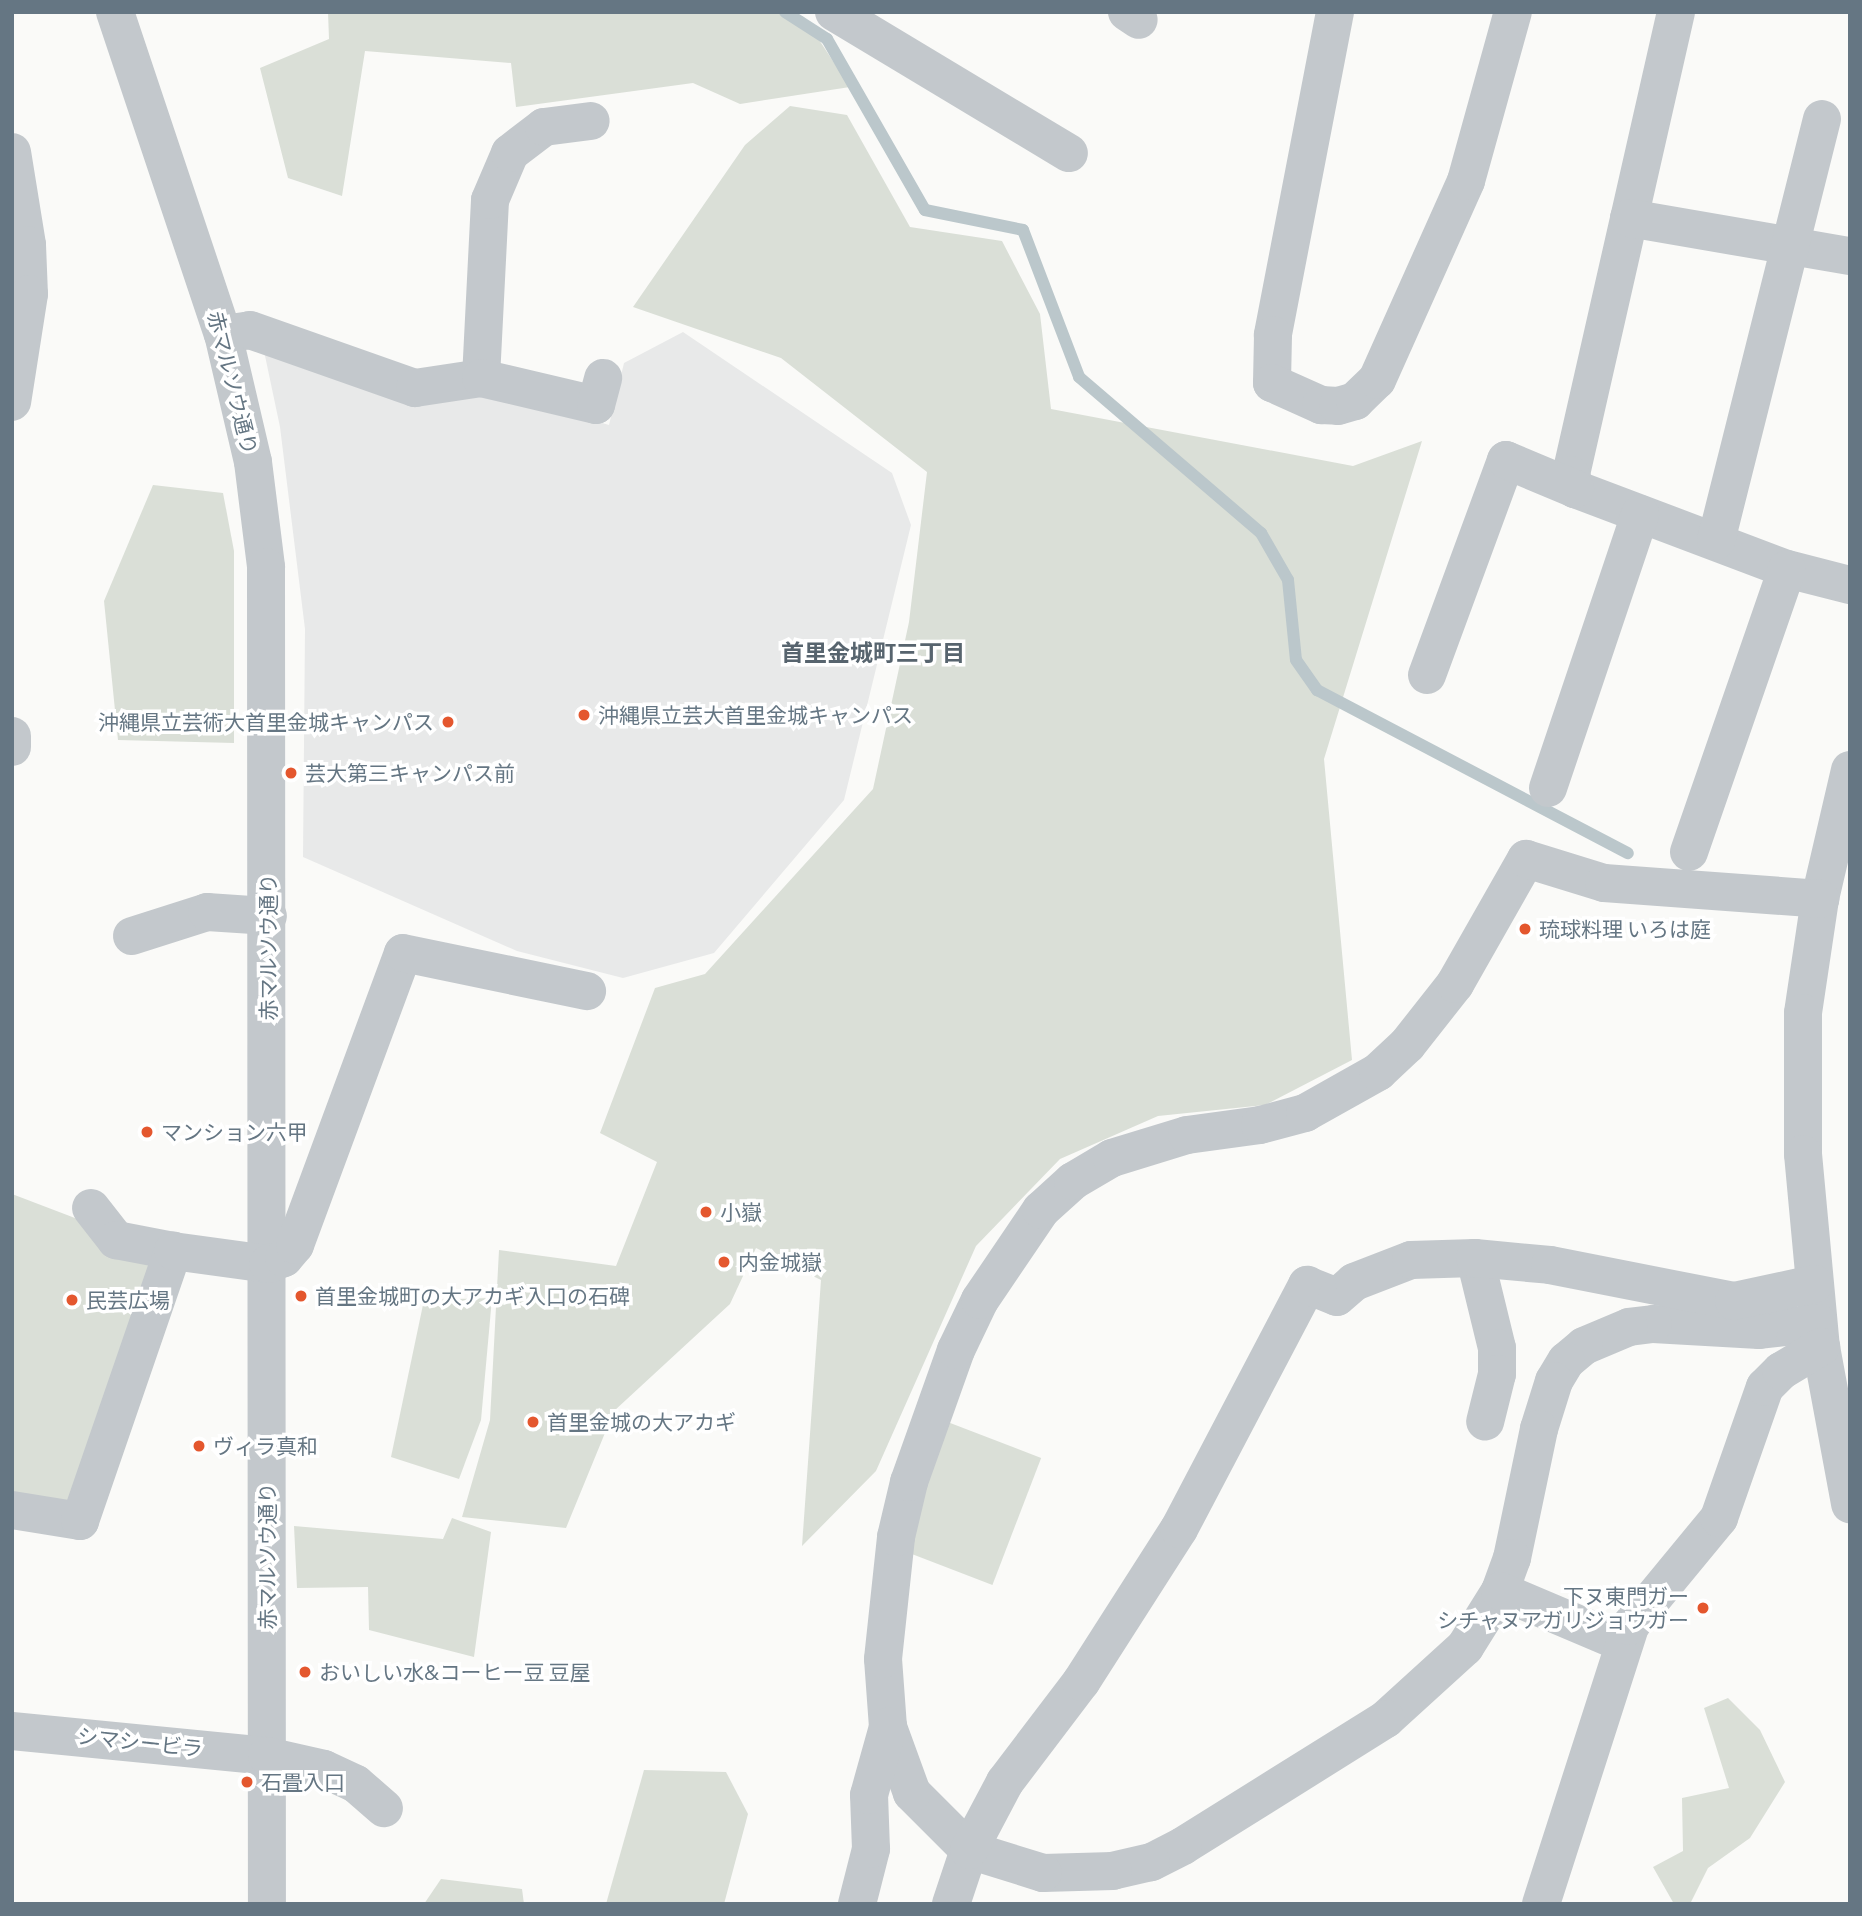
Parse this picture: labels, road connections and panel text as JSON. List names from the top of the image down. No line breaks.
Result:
{"streets":{"street":["赤マルソウ通り","シマシービラ"]},"crossings":[["赤マルソウ通り","シマシービラ"]],"districts":["首里金城町三丁目"],"places":["沖縄県立芸大首里金城キャンパス","沖縄県立芸術大首里金城キャンパス","芸大第三キャンパス前","琉球料理 いろは庭","マンション六甲","小嶽","内金城嶽","首里金城町の大アカギ入口の石碑","民芸広場","首里金城の大アカギ","ヴィラ真和","下ヌ東門ガー シチャヌアガリジョウガー","おいしい水&コーヒー豆 豆屋","石畳入口"]}
